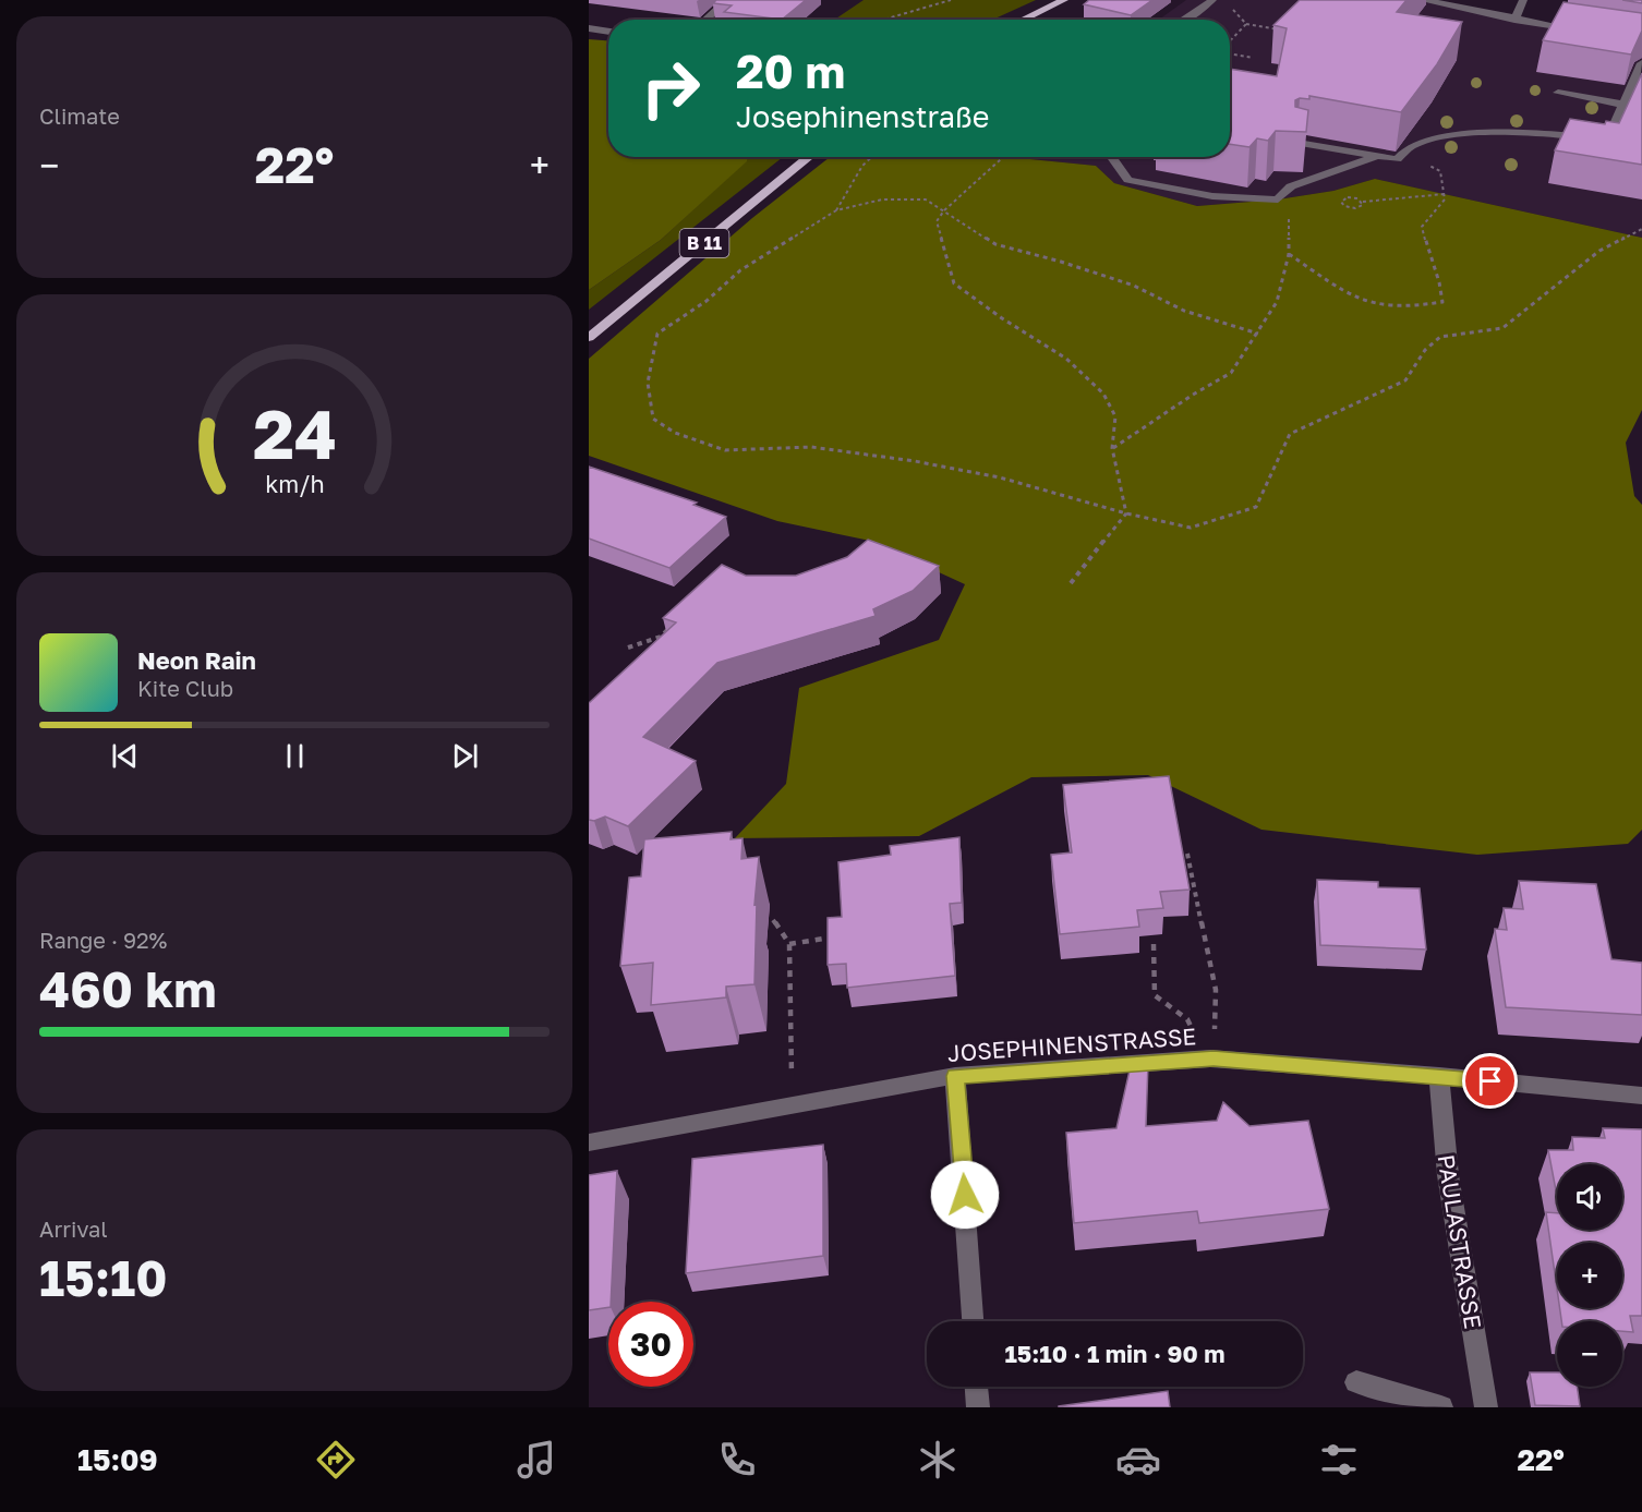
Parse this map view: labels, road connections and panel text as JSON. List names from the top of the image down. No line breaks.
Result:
{"streets":{"main road":["B 11"],"street":["JOSEPHINENSTRASSE","PAULASTRASSE"]},"crossings":[["JOSEPHINENSTRASSE","PAULASTRASSE"]],"page":{"tile":["Climate",["Range · 92%","460 km"],["Arrival","15:10"]],"turn":["20 m","Josephinenstraße"],"heat":["−","22°","+"],"song":["Neon Rain","Kite Club"],"map_buttons":["+","−"],"limit":"30","trip":"15:10 · 1 min · 90 m","tabs":["15:09","22°"],"gauge":["24","km/h"]}}
